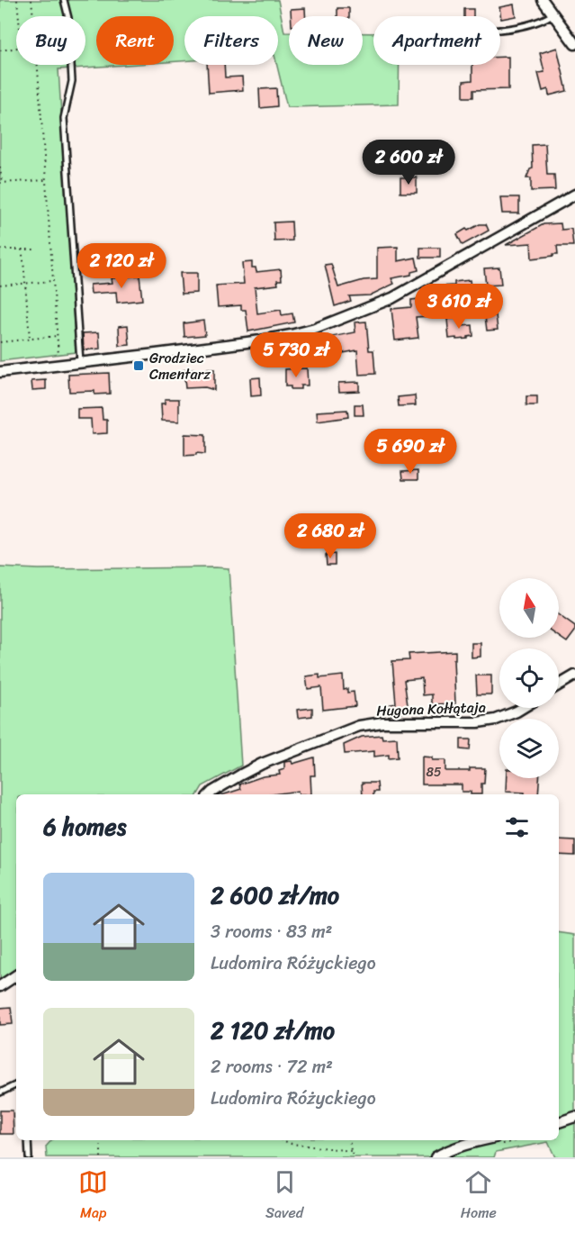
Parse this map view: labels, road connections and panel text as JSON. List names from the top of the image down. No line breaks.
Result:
{"streets":{"street":["Hugona Kołłątaja"]},"places":{"transit":["Grodziec Cmentarz"]},"house_numbers":["85"],"north":"top","page":{"chip":["Buy","Rent","Filters","New","Apartment"],"price":["2 600 zł","2 120 zł","3 610 zł","5 730 zł","5 690 zł","2 680 zł"],"heading":"6 homes","list":[{"name":"2 600 zł/mo","note":"3 rooms · 83 m² · Ludomira Różyckiego"},{"name":"2 120 zł/mo","note":"2 rooms · 72 m² · Ludomira Różyckiego"}],"tabs":["Map","Saved","Home"]}}
